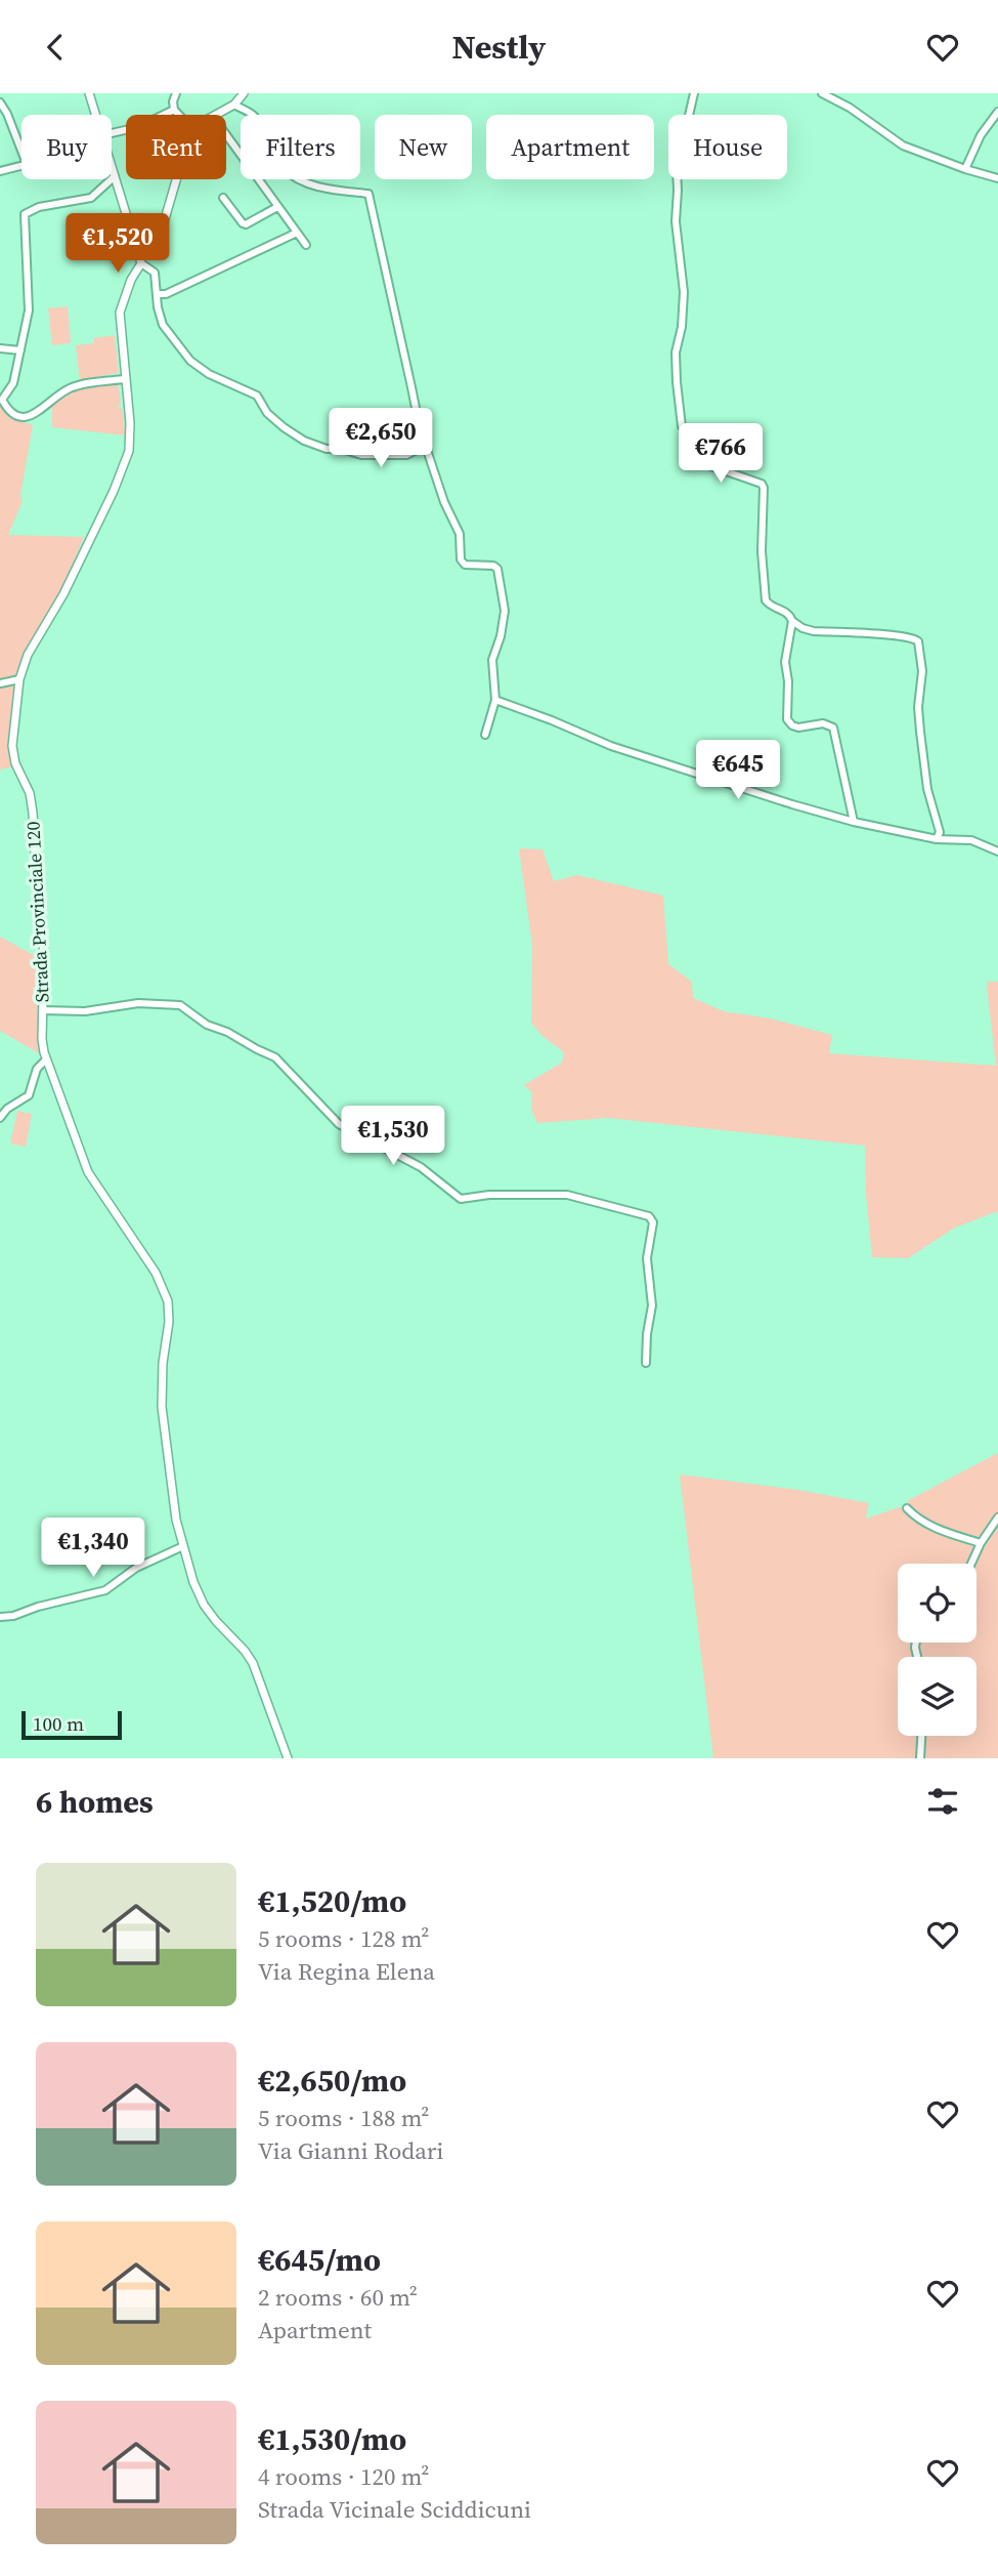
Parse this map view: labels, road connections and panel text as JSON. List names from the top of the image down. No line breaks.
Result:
{"streets":{"street":["Strada Provinciale 120"]},"scale_bar":"100 m","page":{"header":"Nestly","chip":["Buy","Rent","Filters","New","Apartment","House"],"price":["€1,520","€2,650","€766","€645","€1,530","€1,340"],"scale":"100 m","heading":"6 homes","list":[{"name":"€1,520/mo","note":"5 rooms · 128 m² · Via Regina Elena"},{"name":"€2,650/mo","note":"5 rooms · 188 m² · Via Gianni Rodari"},{"name":"€645/mo","note":"2 rooms · 60 m² · Apartment"},{"name":"€1,530/mo","note":"4 rooms · 120 m² · Strada Vicinale Sciddicuni"}]}}
